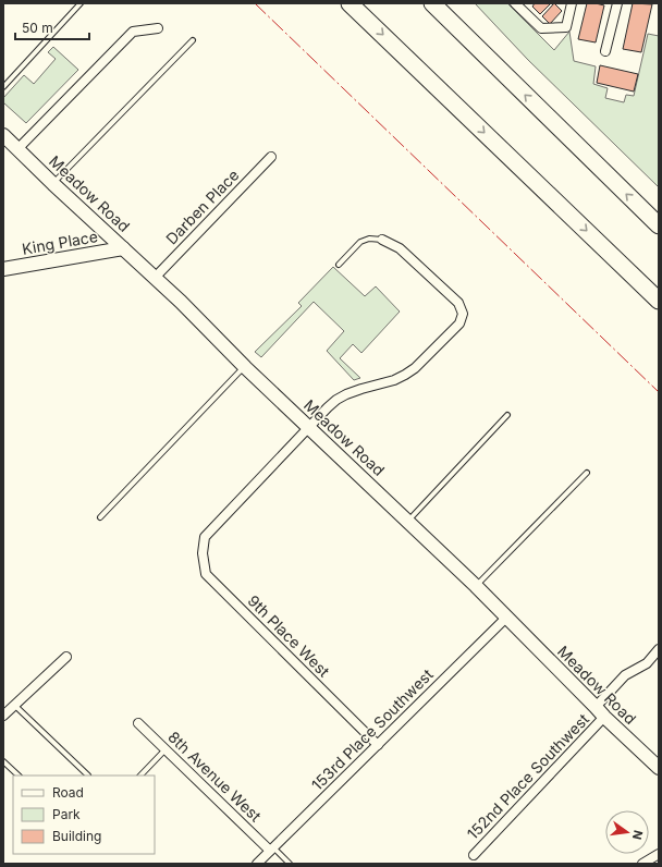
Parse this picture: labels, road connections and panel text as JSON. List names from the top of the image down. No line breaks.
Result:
{"streets":{"street":["Meadow Road","Darben Place","King Place","9th Place West","153rd Place Southwest","8th Avenue West","152nd Place Southwest"]},"crossings":[["Meadow Road","Darben Place"],["Meadow Road","King Place"],["Meadow Road","9th Place West"],["Meadow Road","153rd Place Southwest"],["Meadow Road","152nd Place Southwest"],["9th Place West","153rd Place Southwest"],["153rd Place Southwest","8th Avenue West"]],"legend":["Road","Park","Building"],"scale_bar":"50 m","north":"right"}
